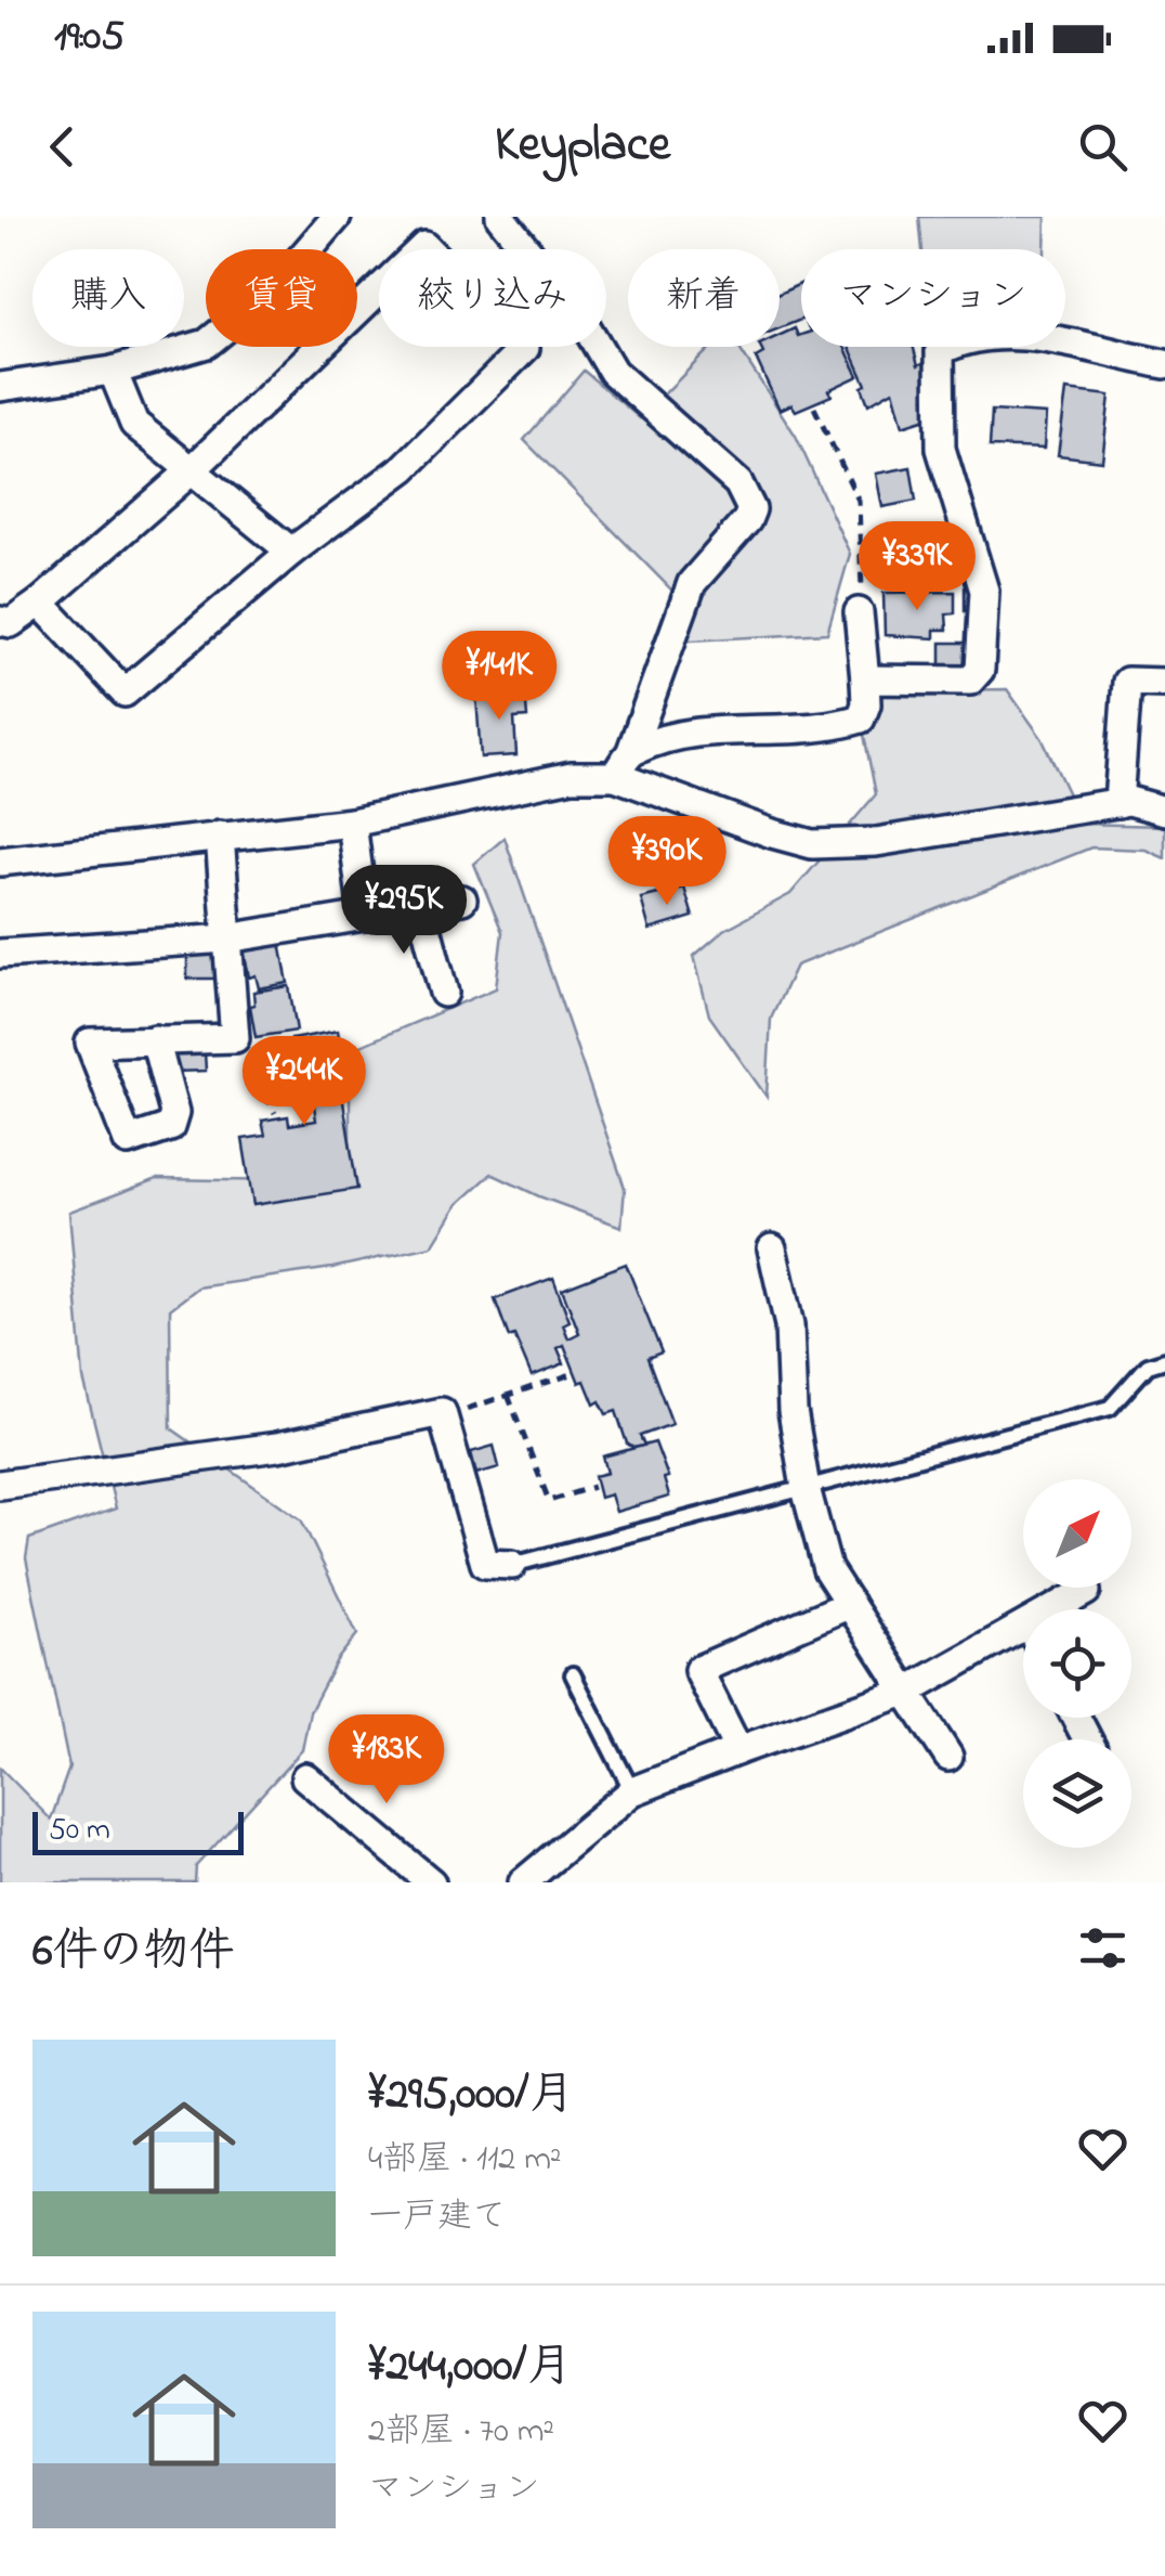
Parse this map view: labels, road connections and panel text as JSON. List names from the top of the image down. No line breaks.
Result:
{"scale_bar":"50 m","north":"top right","page":{"status":"19:05","header":"Keyplace","chip":["購入","賃貸","絞り込み","新着","マンション"],"price":["¥339K","¥141K","¥390K","¥295K","¥244K","¥183K"],"scale":"50 m","heading":"6件の物件","list":[{"name":"¥295,000/月","note":"4部屋 · 112 m² · 一戸建て"},{"name":"¥244,000/月","note":"2部屋 · 70 m² · マンション"}]}}
